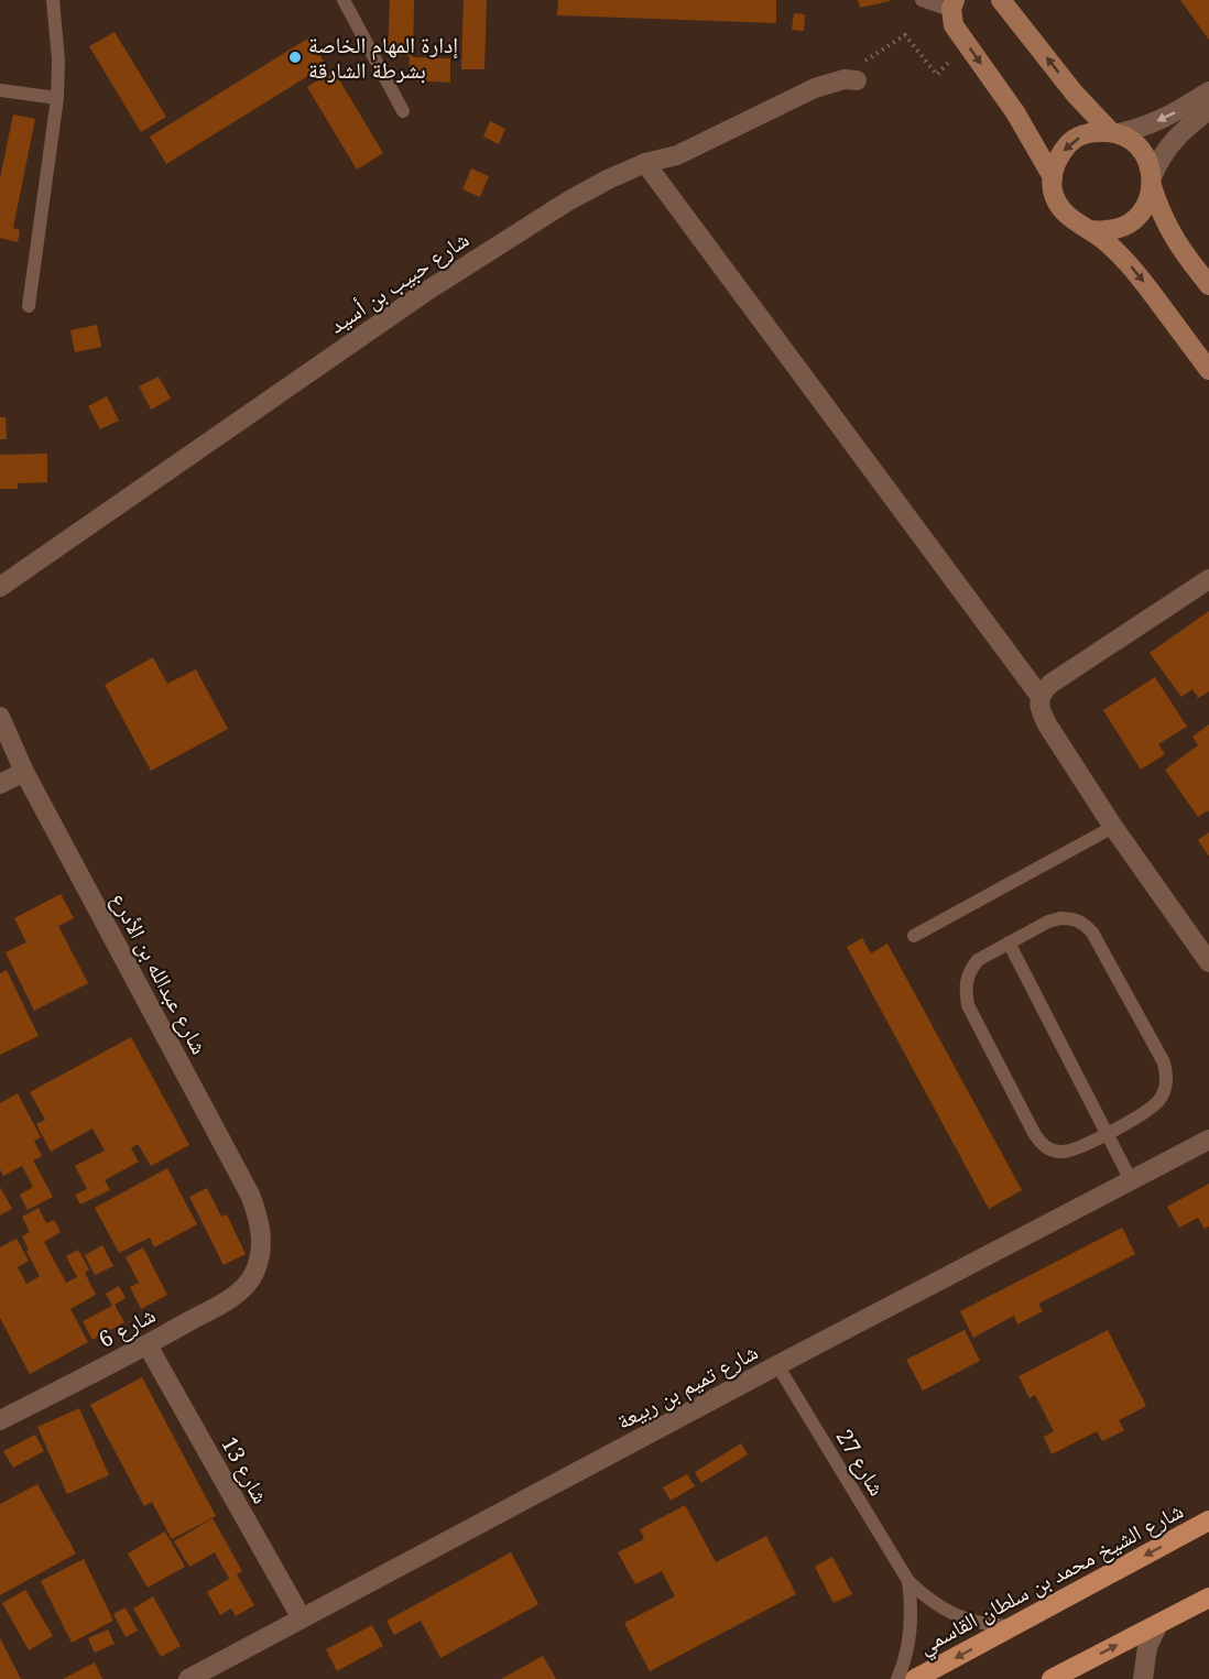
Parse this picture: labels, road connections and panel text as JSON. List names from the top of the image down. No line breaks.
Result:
{"streets":{"main road":["شارع الشيخ محمد بن سلطان القاسمي"],"street":["شارع حبيب بن أسيد","شارع عبدالله بن الأدرع","شارع 6","شارع تميم بن ربيعة","شارع 13"],"lane":["شارع 27"]},"crossings":[["شارع عبدالله بن الأدرع","شارع 6"],["شارع 6","شارع 13"],["شارع تميم بن ربيعة","شارع 27"],["شارع تميم بن ربيعة","شارع 13"],["شارع 27","شارع الشيخ محمد بن سلطان القاسمي"]],"places":["إدارة المهام الخاصة بشرطة الشارقة"]}
